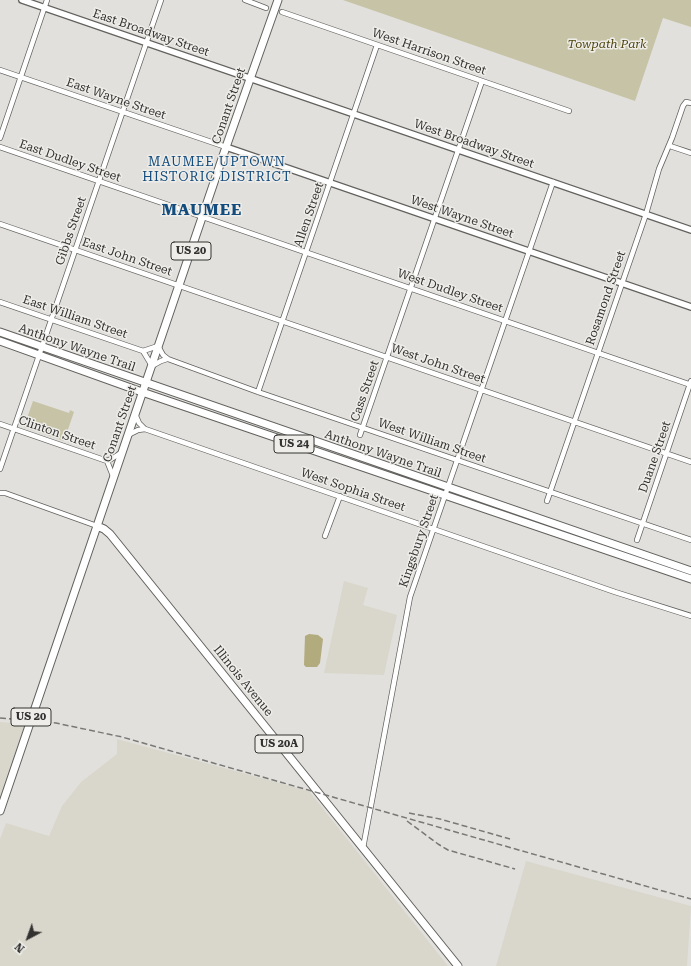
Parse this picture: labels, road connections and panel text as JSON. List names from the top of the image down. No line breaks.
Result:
{"streets":{"main road":["Conant Street","US 20","Anthony Wayne Trail","US 24","Illinois Avenue","US 20A"],"street":["East Broadway Street","West Harrison Street","East Wayne Street","West Broadway Street","East Dudley Street","Allen Street","West Wayne Street","Gibbs Street","East John Street","West Dudley Street","Rosamond Street","East William Street","West John Street","Cass Street","Clinton Street","West William Street","Duane Street","West Sophia Street","Kingsbury Street"]},"crossings":[["East Broadway Street","Conant Street"],["East Broadway Street","West Broadway Street"],["East Broadway Street","Gibbs Street"],["West Harrison Street","Allen Street"],["West Harrison Street","Cass Street"],["East Wayne Street","Conant Street"],["East Wayne Street","West Wayne Street"],["East Wayne Street","Gibbs Street"],["Conant Street","West Broadway Street"],["Conant Street","East Dudley Street"],["Conant Street","West Wayne Street"],["Conant Street","East John Street"],["Conant Street","West Dudley Street"],["Conant Street","Anthony Wayne Trail"],["Conant Street","West John Street"],["Conant Street","Clinton Street"],["Conant Street","Illinois Avenue"],["West Broadway Street","Allen Street"],["West Broadway Street","Rosamond Street"],["West Broadway Street","Cass Street"],["West Broadway Street","Kingsbury Street"],["East Dudley Street","Gibbs Street"],["East Dudley Street","West Dudley Street"],["Allen Street","West Wayne Street"],["Allen Street","West Dudley Street"],["Allen Street","West John Street"],["Allen Street","West William Street"],["West Wayne Street","Rosamond Street"],["West Wayne Street","Cass Street"],["West Wayne Street","Kingsbury Street"],["Gibbs Street","East John Street"],["Gibbs Street","East William Street"],["Gibbs Street","Anthony Wayne Trail"],["Gibbs Street","Clinton Street"],["East John Street","West John Street"],["West Dudley Street","Rosamond Street"],["West Dudley Street","Cass Street"],["West Dudley Street","Duane Street"],["West Dudley Street","Kingsbury Street"],["Rosamond Street","West John Street"],["Rosamond Street","West William Street"],["Anthony Wayne Trail","Kingsbury Street"],["West John Street","Cass Street"],["West John Street","Duane Street"],["West John Street","Kingsbury Street"],["Cass Street","West William Street"],["West William Street","Duane Street"],["West William Street","Kingsbury Street"],["West Sophia Street","Kingsbury Street"],["Kingsbury Street","Illinois Avenue"]],"districts":["MAUMEE UPTOWN HISTORIC DISTRICT","MAUMEE"],"parks":["Towpath Park"],"north":"bottom left"}
